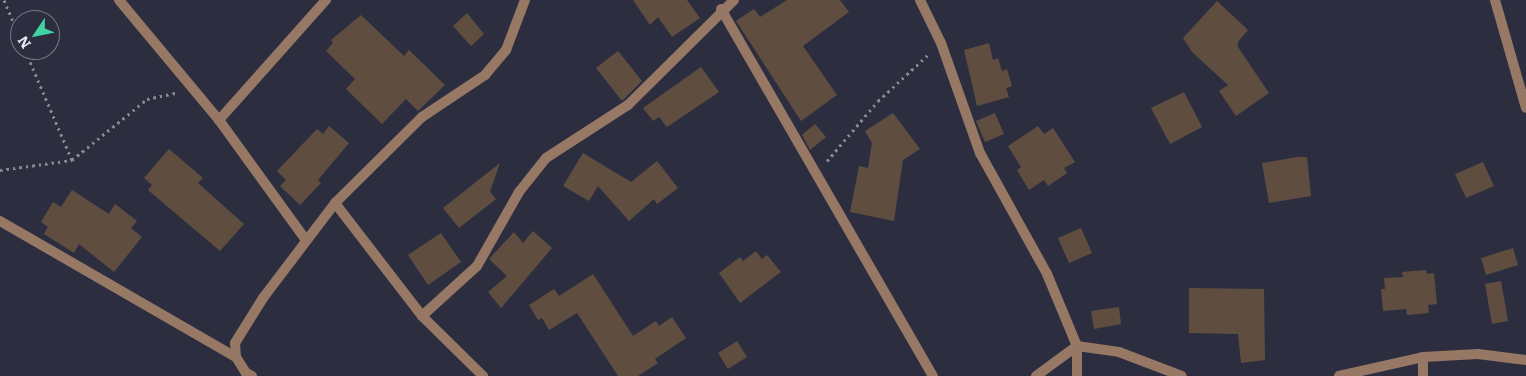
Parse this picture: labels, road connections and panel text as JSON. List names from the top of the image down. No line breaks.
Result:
{"north":"bottom left"}
